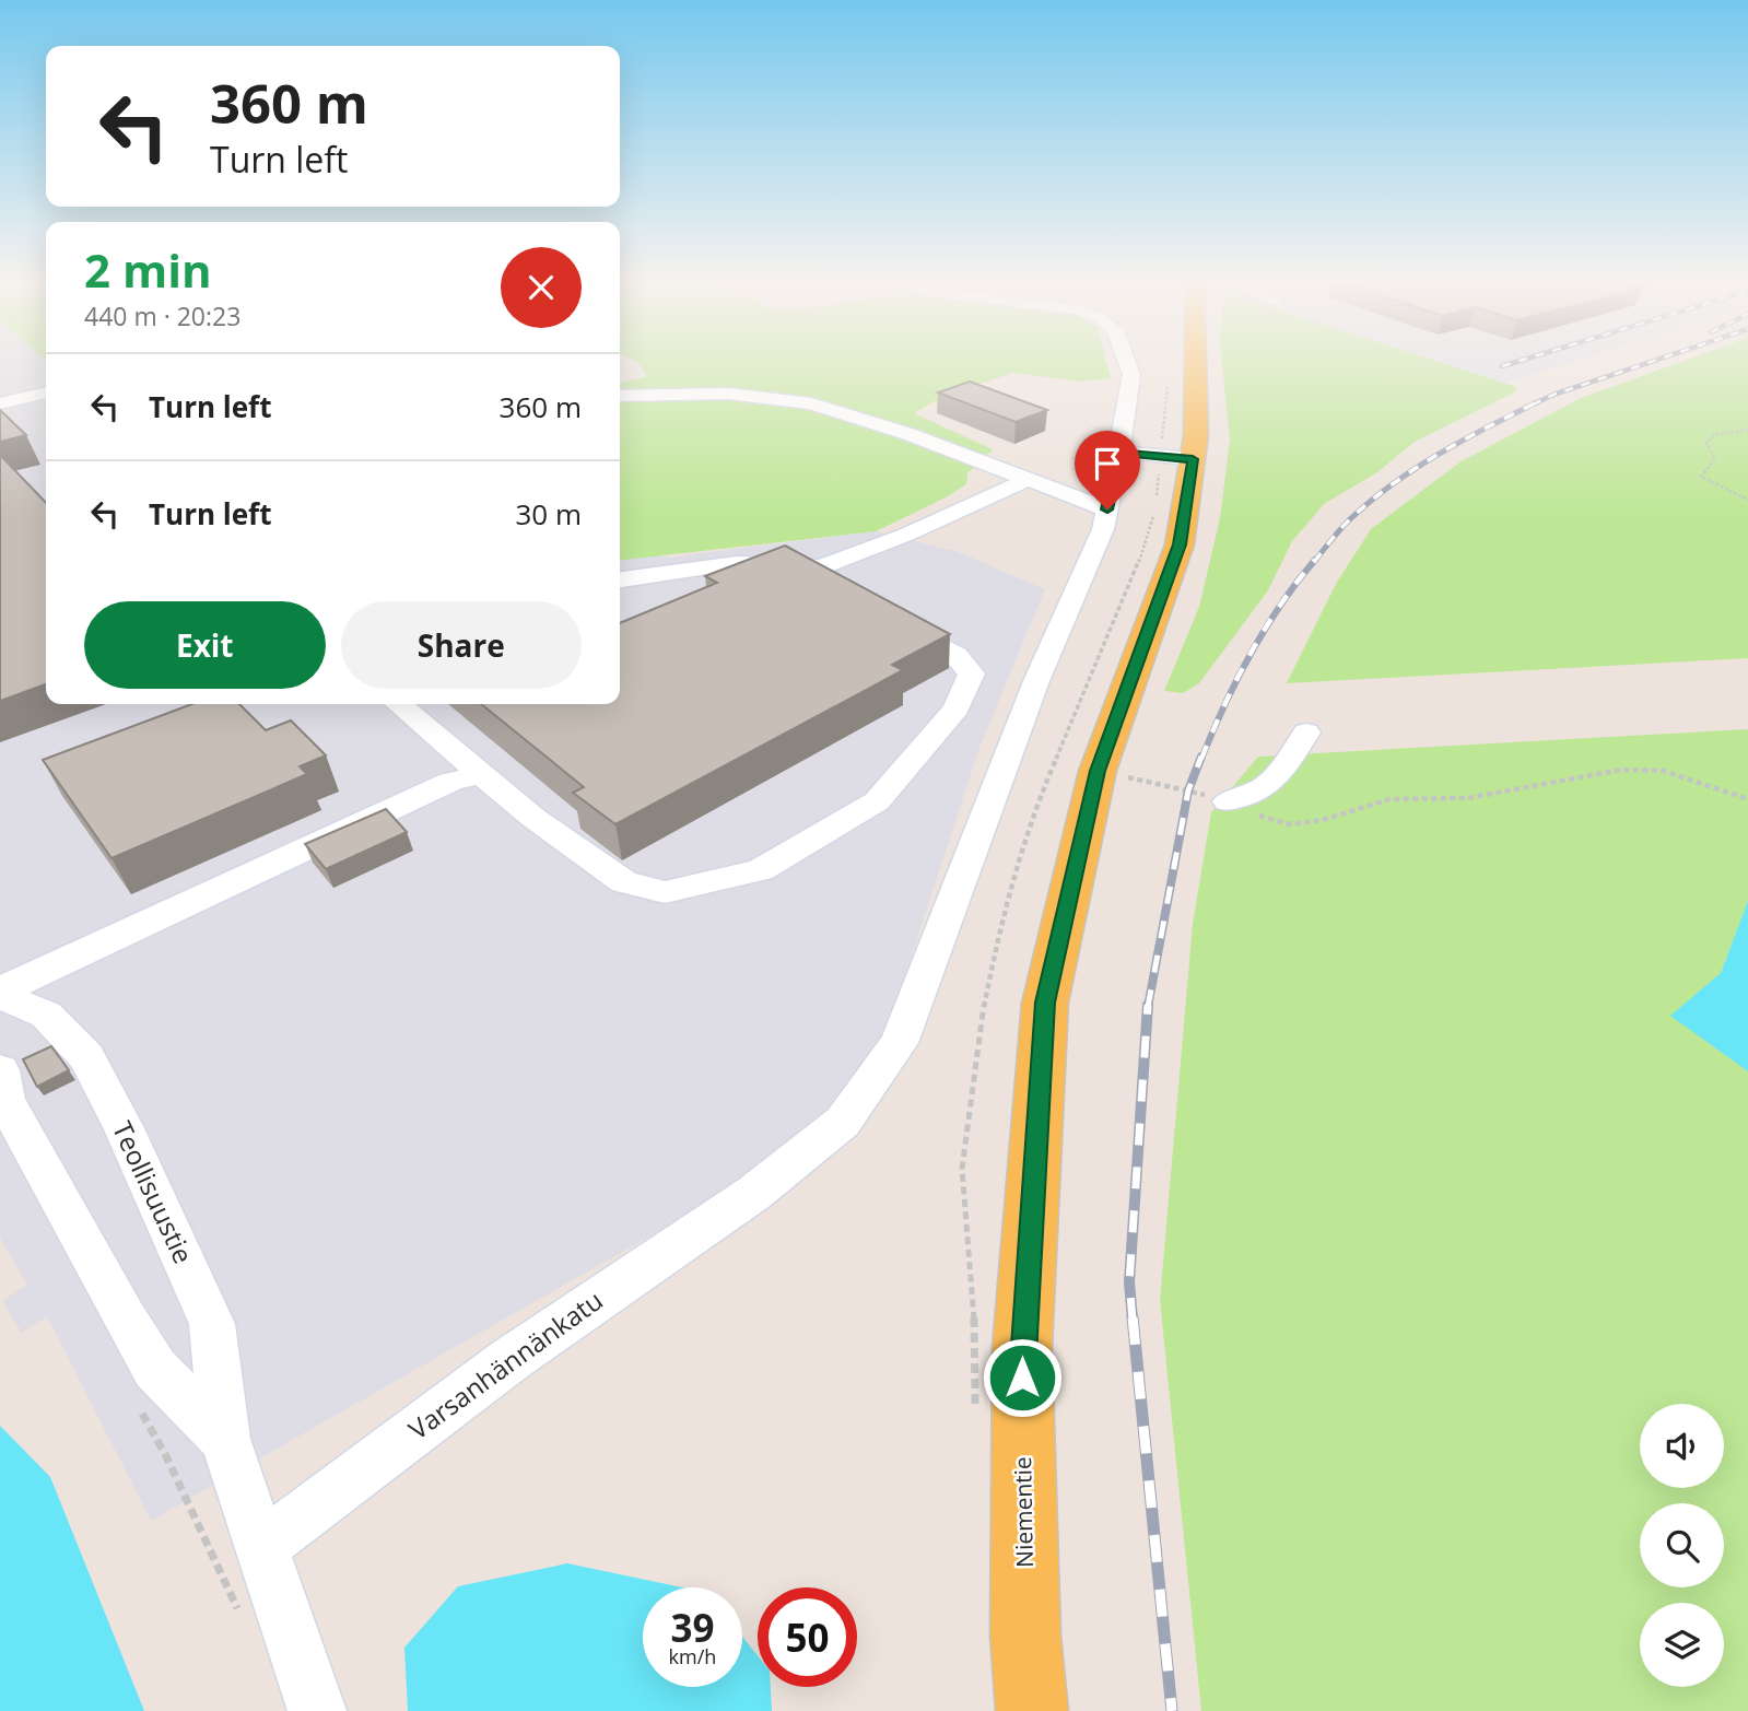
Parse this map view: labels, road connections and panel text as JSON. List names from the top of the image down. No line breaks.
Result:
{"streets":{"main road":["Niementie"],"street":["Teollisuustie","Varsanhännänkatu"]},"crossings":[["Teollisuustie","Varsanhännänkatu"]],"page":{"turn":["360 m","Turn left"],"heading":["2 min","440 m · 20:23"],"list":[{"name":"Turn left","value":"360 m"},{"name":"Turn left","value":"30 m"}],"buttons":["Exit","Share"],"speed":"39 km/h","limit":"50"}}
